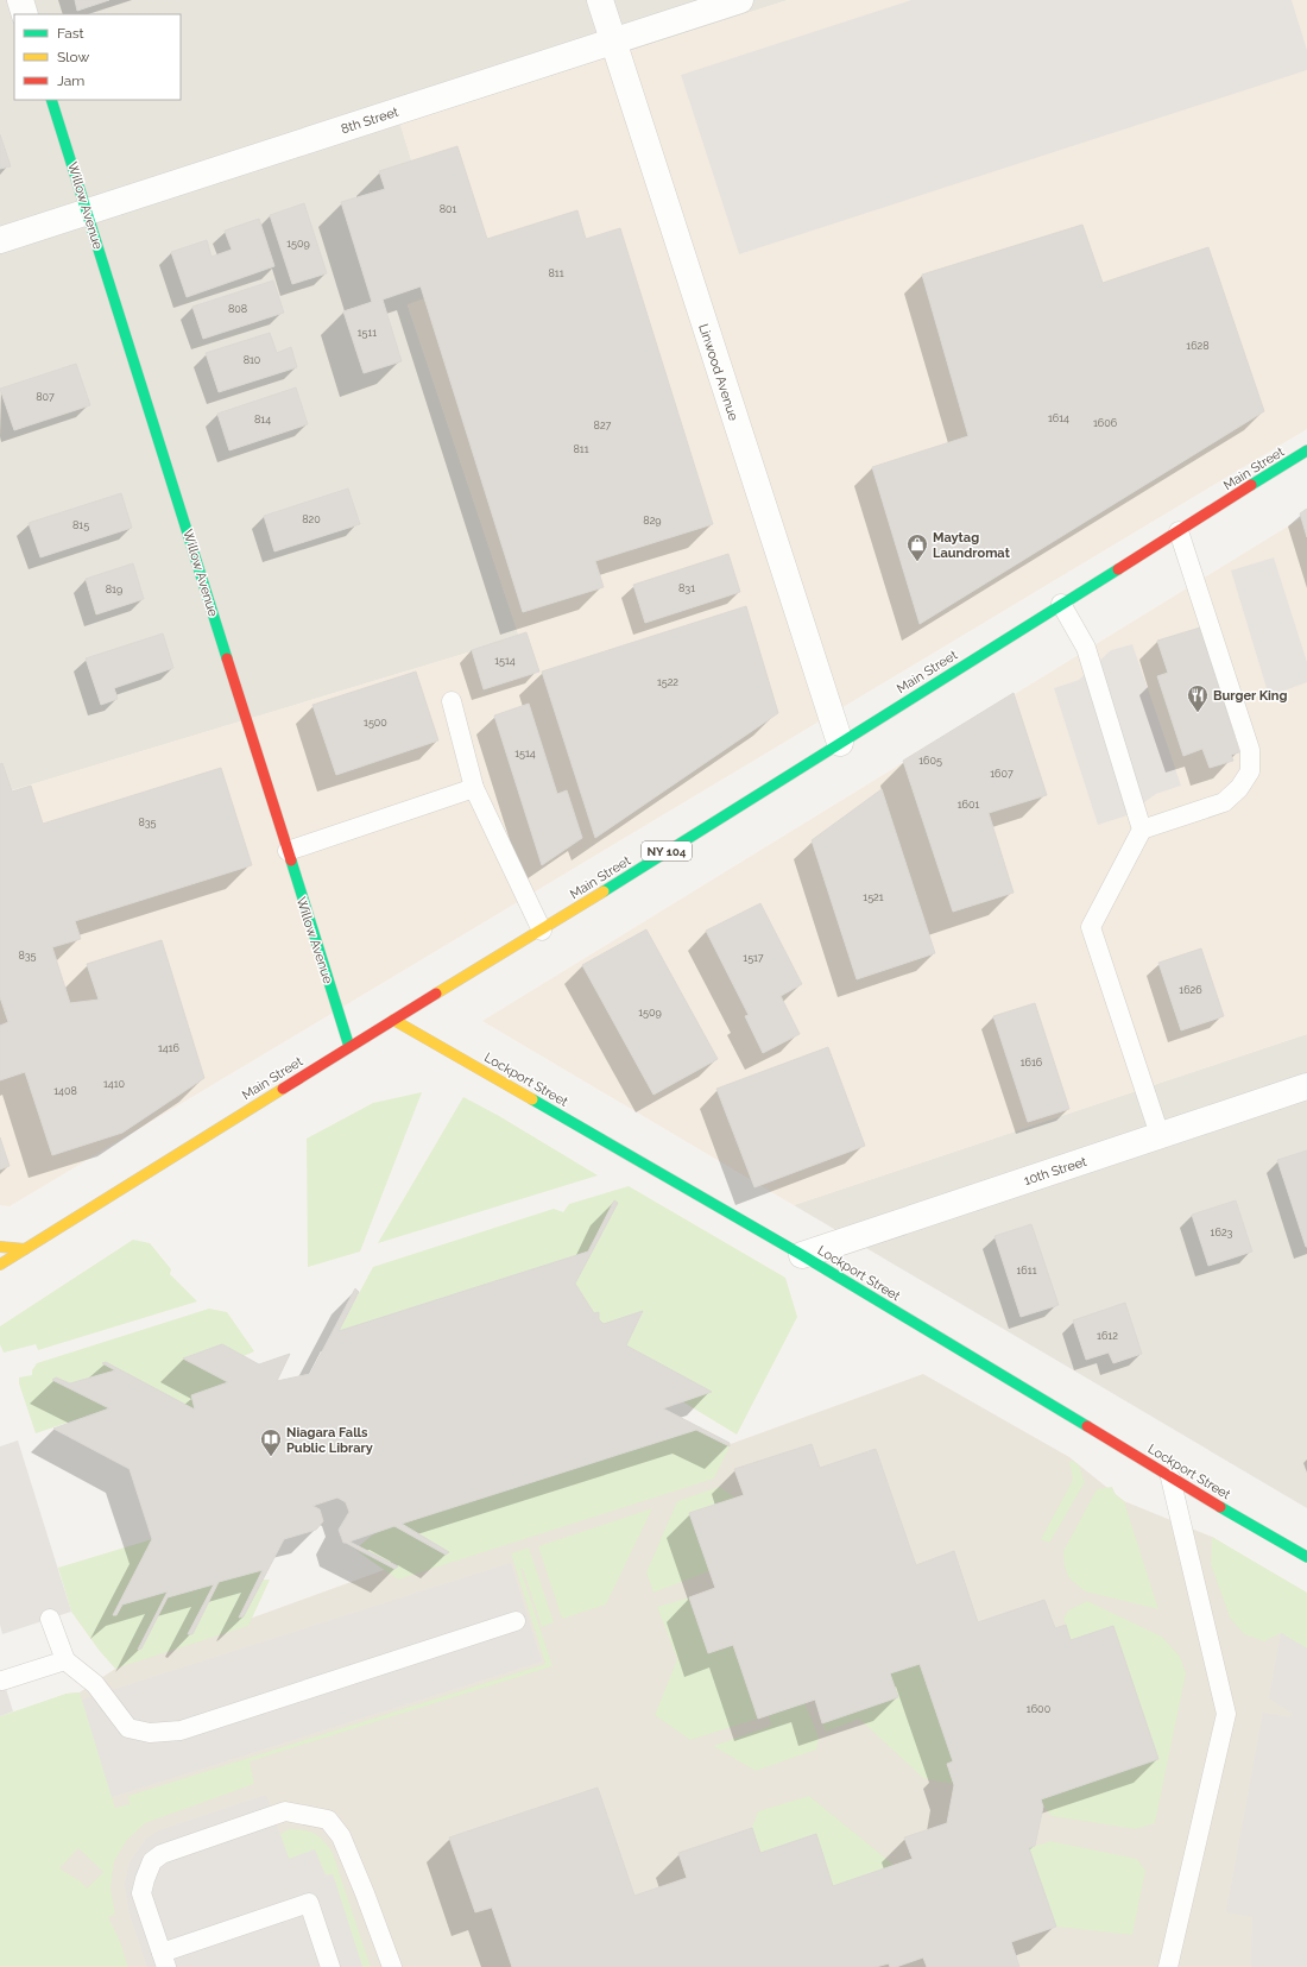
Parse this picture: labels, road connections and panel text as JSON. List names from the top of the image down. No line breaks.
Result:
{"streets":{"street":["8th Street","Willow Avenue","Linwood Avenue","Main Street","NY 104","Lockport Street","10th Street"]},"crossings":[["8th Street","Willow Avenue"],["8th Street","Linwood Avenue"],["Willow Avenue","Main Street"],["Linwood Avenue","Main Street"],["Main Street","Lockport Street"],["Lockport Street","10th Street"]],"places":{"shop":["Maytag Laundromat"],"restaurant":["Burger King"],"library":["Niagara Falls Public Library"]},"house_numbers":["801","1509","811","808","1511","1628","810","807","1614","814","1606","827","811","820","829","815","831","819","1514","1522","1500","1514","1605","1607","1601","835","1521","835","1517","1626","1509","1416","1616","1410","1408","1623","1611","1612","1600"],"legend":["Fast","Slow","Jam"]}
